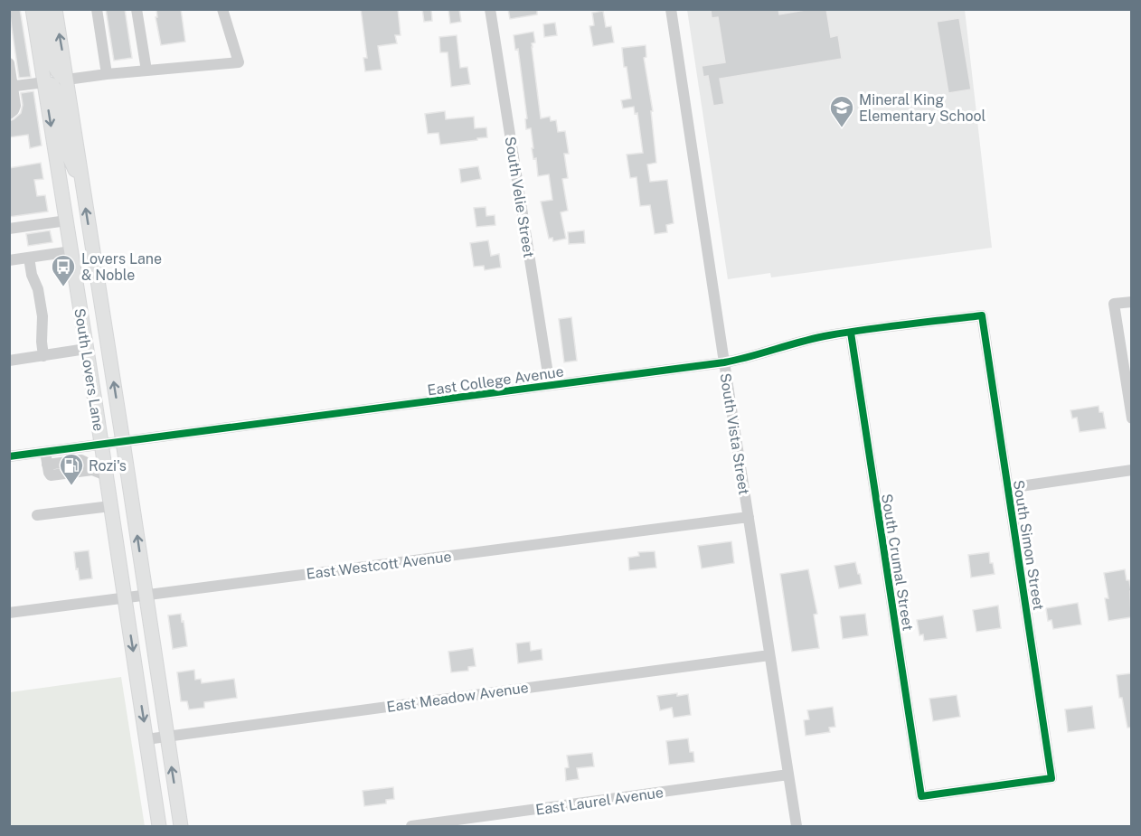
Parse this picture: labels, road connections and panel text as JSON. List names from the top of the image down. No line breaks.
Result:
{"streets":{"main road":["South Lovers Lane"],"street":["South Velie Street","East College Avenue","South Vista Street","South Simon Street","South Crumal Street","East Westcott Avenue","East Meadow Avenue","East Laurel Avenue"]},"crossings":[["South Velie Street","East College Avenue"],["South Lovers Lane","East College Avenue"],["South Lovers Lane","East Westcott Avenue"],["South Lovers Lane","East Meadow Avenue"],["East College Avenue","South Vista Street"],["East College Avenue","South Simon Street"],["East College Avenue","South Crumal Street"],["South Vista Street","East Westcott Avenue"],["South Vista Street","East Meadow Avenue"],["South Vista Street","East Laurel Avenue"],["South Simon Street","South Crumal Street"]],"places":{"school or university":["Mineral King Elementary School"],"bus stop":["Lovers Lane & Noble"],"fuel station":["Rozi's"]}}
